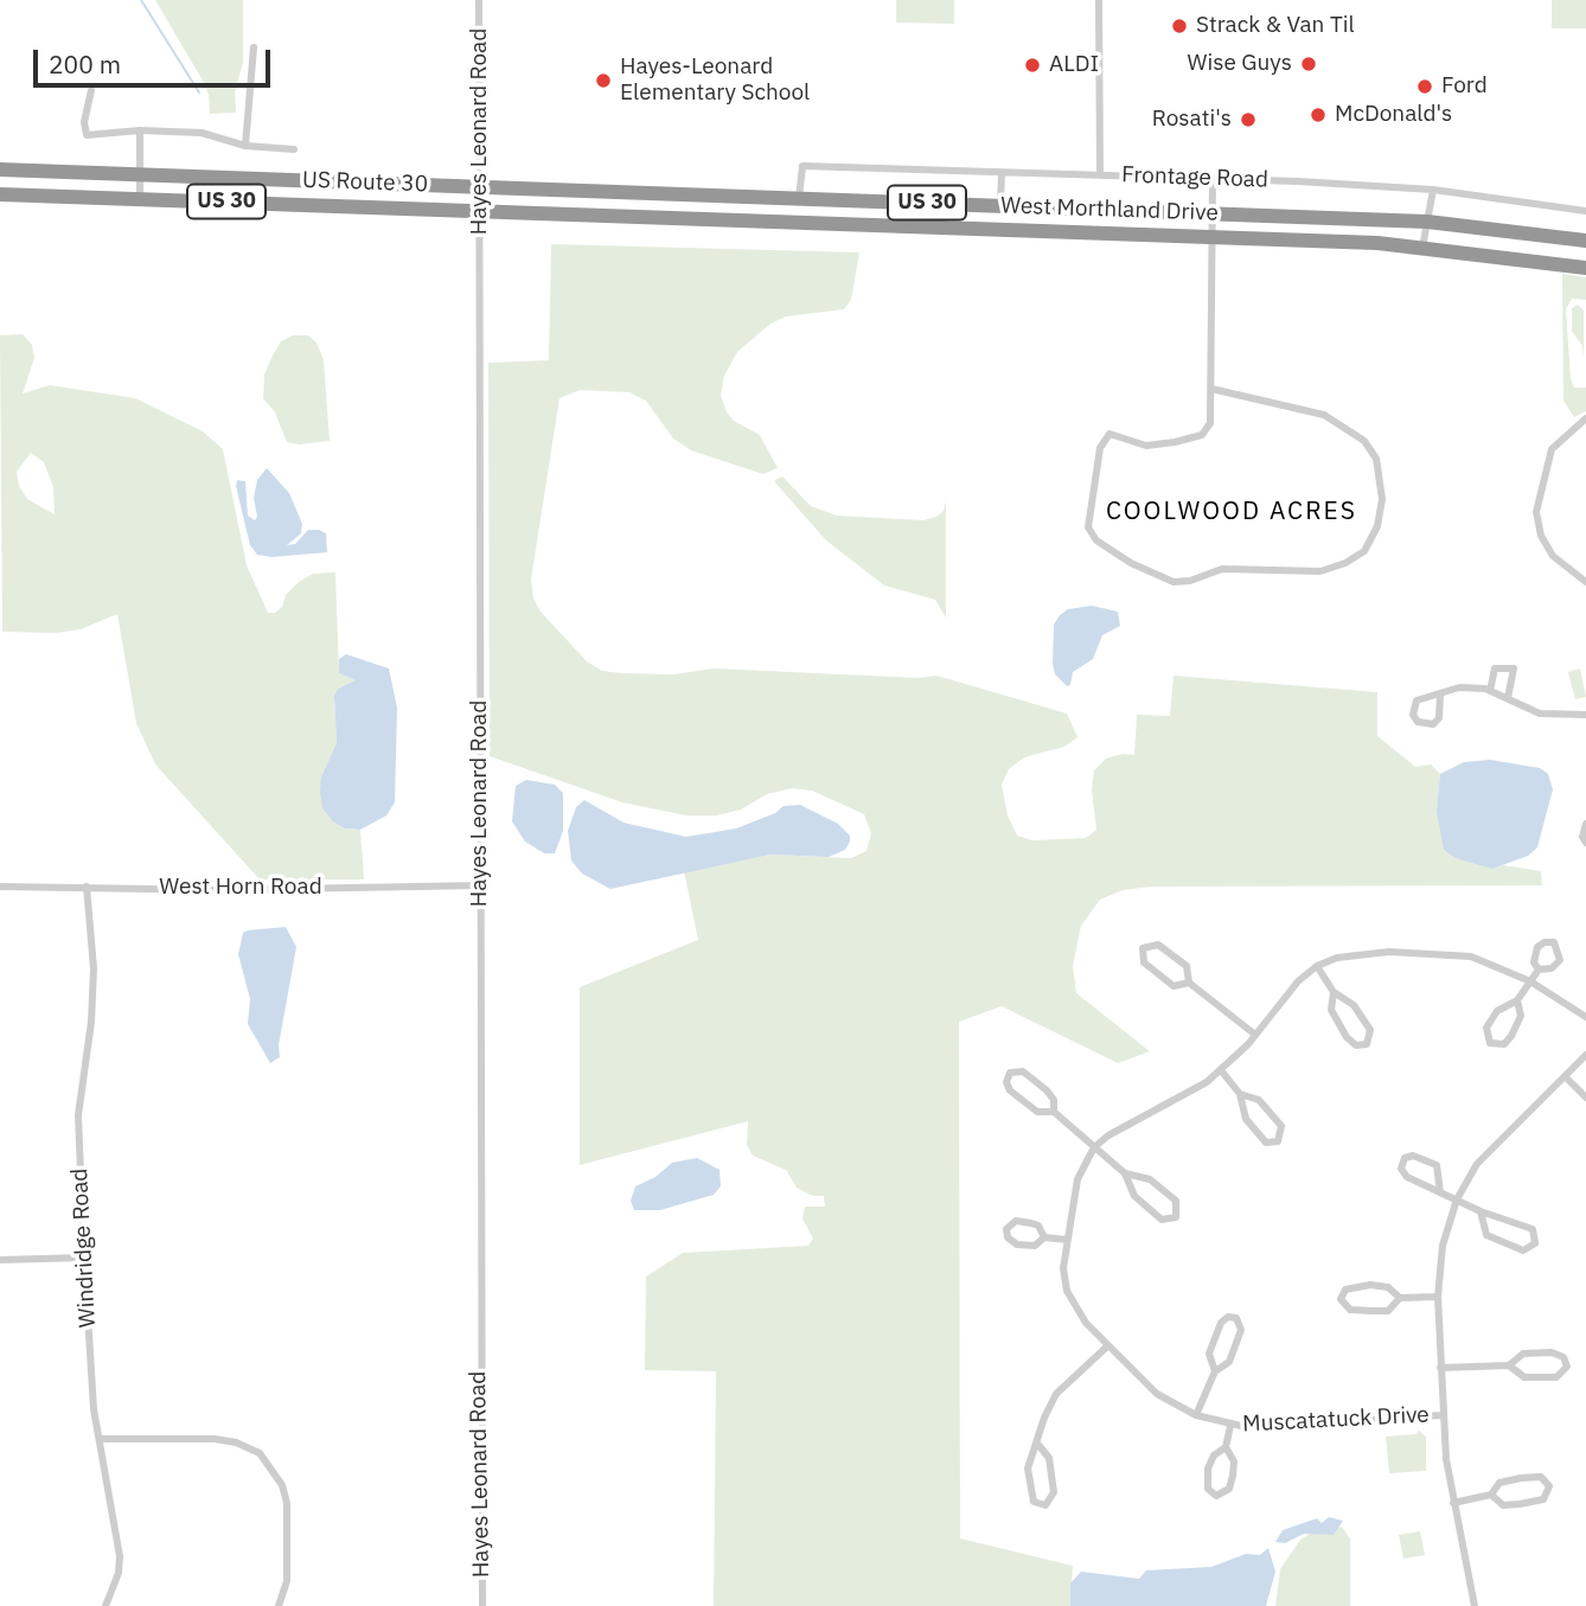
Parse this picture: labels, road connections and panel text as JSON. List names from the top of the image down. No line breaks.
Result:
{"streets":{"highway":["US Route 30","US 30","West Morthland Drive"],"street":["Hayes Leonard Road","Frontage Road","West Horn Road","Windridge Road","Muscatatuck Drive"]},"crossings":[["Hayes Leonard Road","US Route 30"],["Hayes Leonard Road","US 30"],["Hayes Leonard Road","West Morthland Drive"],["Hayes Leonard Road","West Horn Road"],["Frontage Road","West Morthland Drive"],["US Route 30","West Morthland Drive"],["US 30","West Morthland Drive"],["West Horn Road","Windridge Road"]],"districts":["COOLWOOD ACRES"],"places":["Strack & Van Til","Wise Guys","ALDI","Hayes-Leonard Elementary School","Ford","McDonald's","Rosati's"],"scale_bar":"200 m"}
